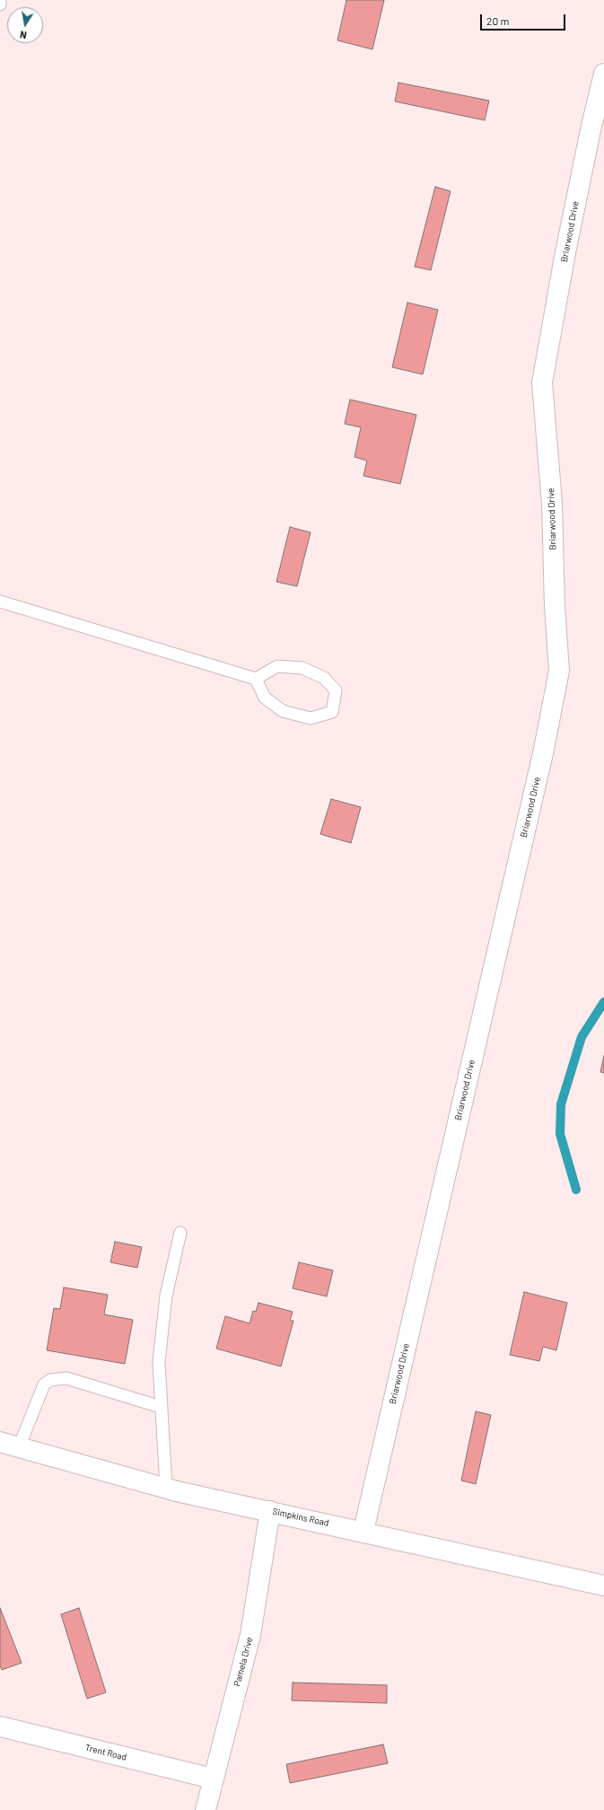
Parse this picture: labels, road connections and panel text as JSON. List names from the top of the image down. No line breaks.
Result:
{"streets":{"street":["Briarwood Drive","Simpkins Road","Pamela Drive","Trent Road"]},"crossings":[["Briarwood Drive","Simpkins Road"],["Simpkins Road","Pamela Drive"],["Pamela Drive","Trent Road"]],"scale_bar":"20 m","north":"bottom"}
